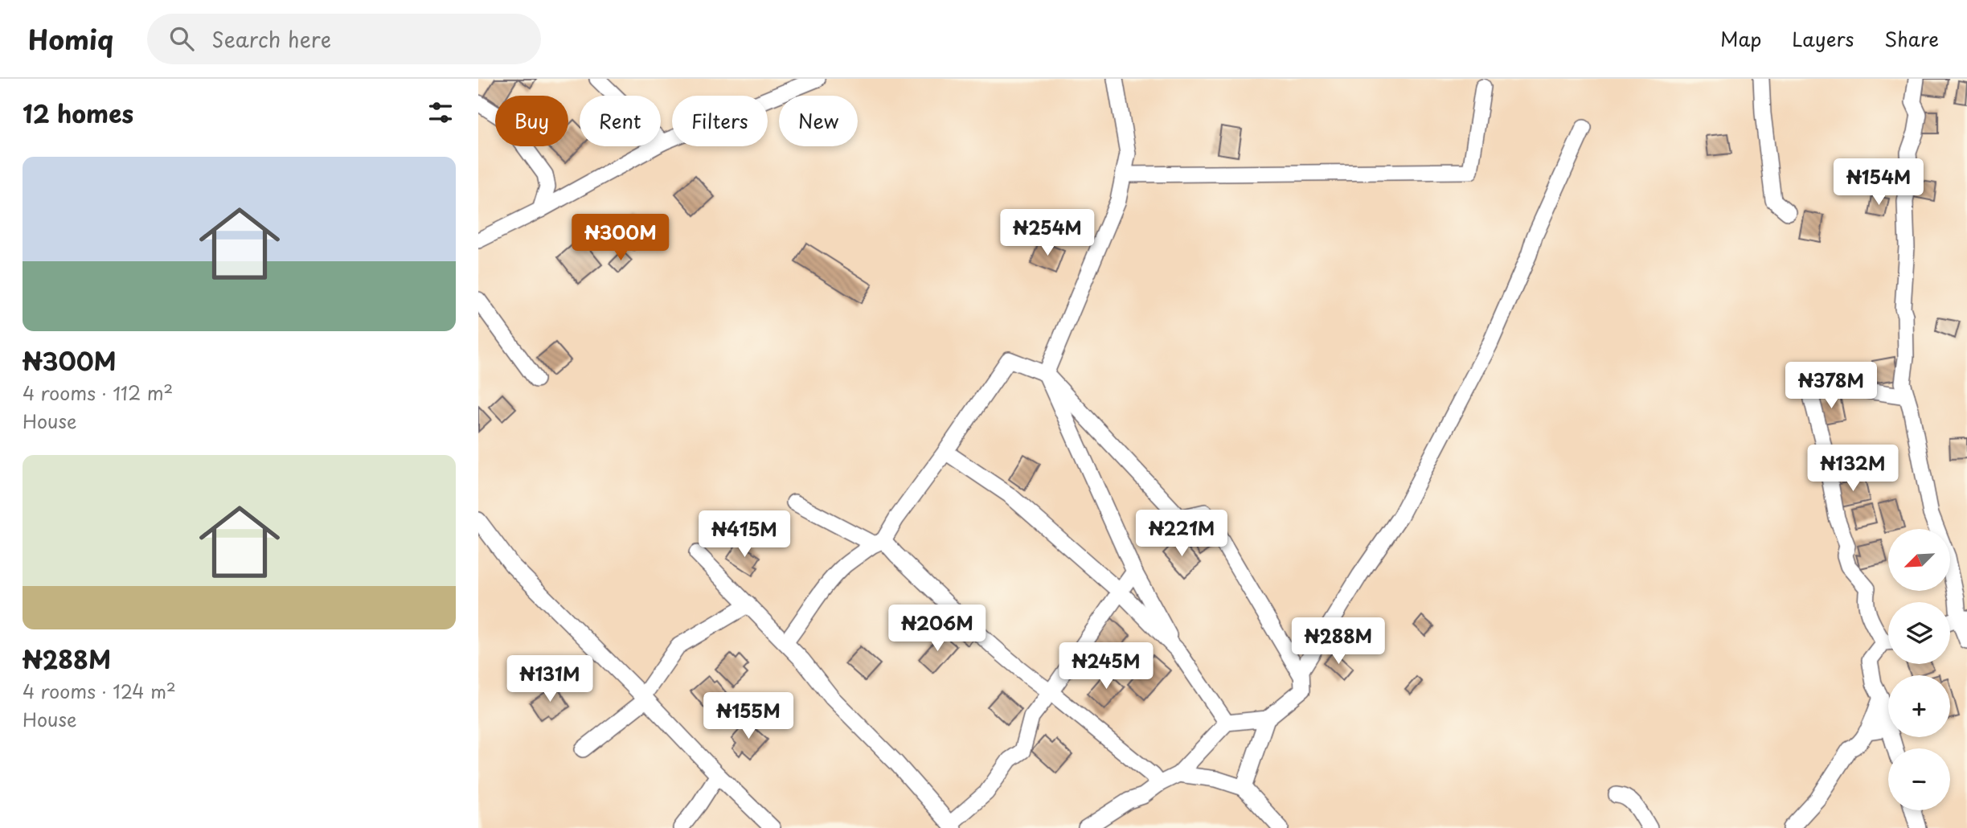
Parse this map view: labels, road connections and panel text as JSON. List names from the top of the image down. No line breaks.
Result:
{"north":"bottom left","page":{"header":"Homiq","search":"Search here","nav":["Map","Layers","Share"],"heading":"12 homes","chip":["Buy","Rent","Filters","New"],"list":[{"name":"₦300M","note":"4 rooms · 112 m² · House"},{"name":"₦288M","note":"4 rooms · 124 m² · House"}],"price":["₦154M","₦254M","₦300M","₦378M","₦132M","₦221M","₦415M","₦206M","₦288M","₦245M","₦131M","₦155M"],"map_buttons":["+","−"]}}
